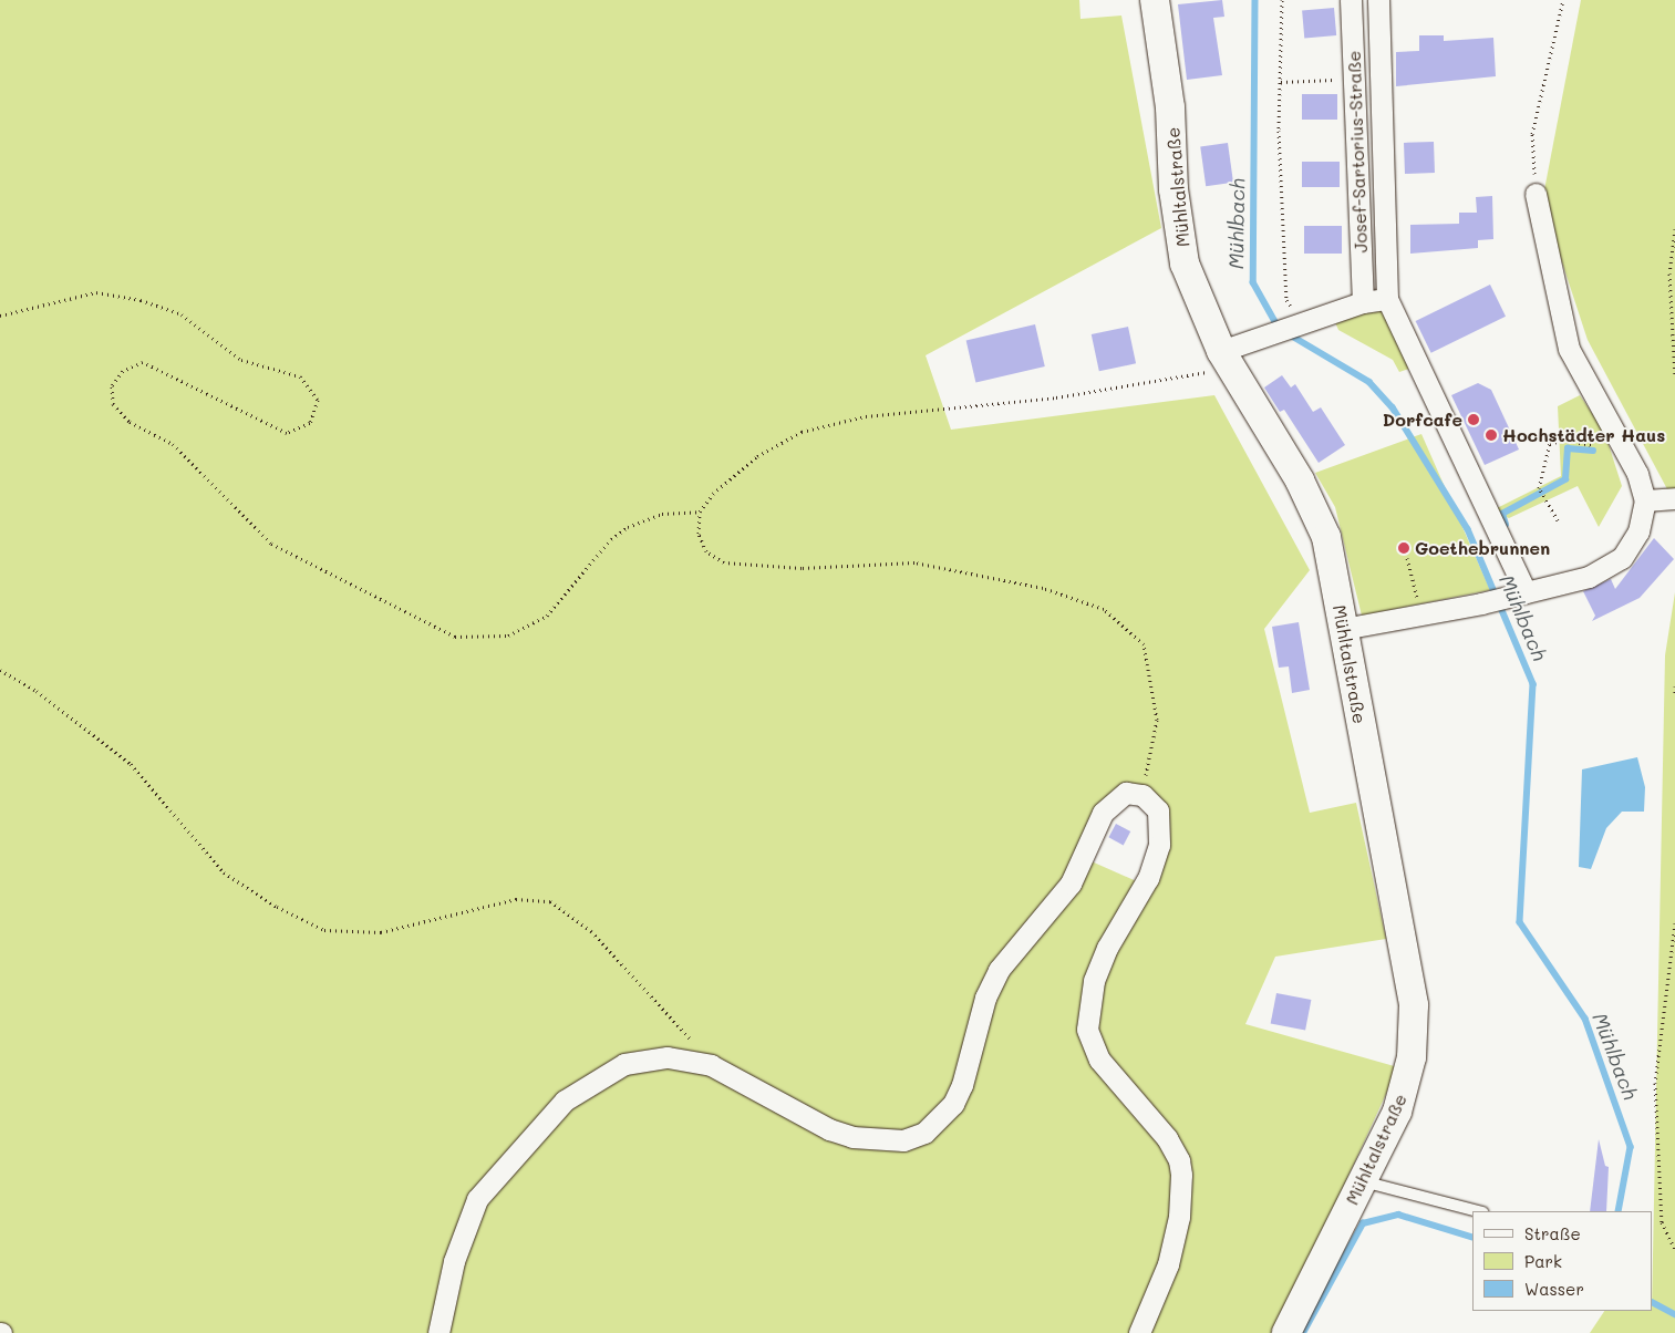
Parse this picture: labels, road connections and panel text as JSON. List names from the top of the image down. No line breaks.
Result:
{"streets":{"main road":["Mühltalstraße"],"street":["Josef-Sartorius-Straße"]},"water":["Mühlbach"],"places":["Dorfcafe","Hochstädter Haus","Goethebrunnen"],"legend":["Straße","Park","Wasser"]}
